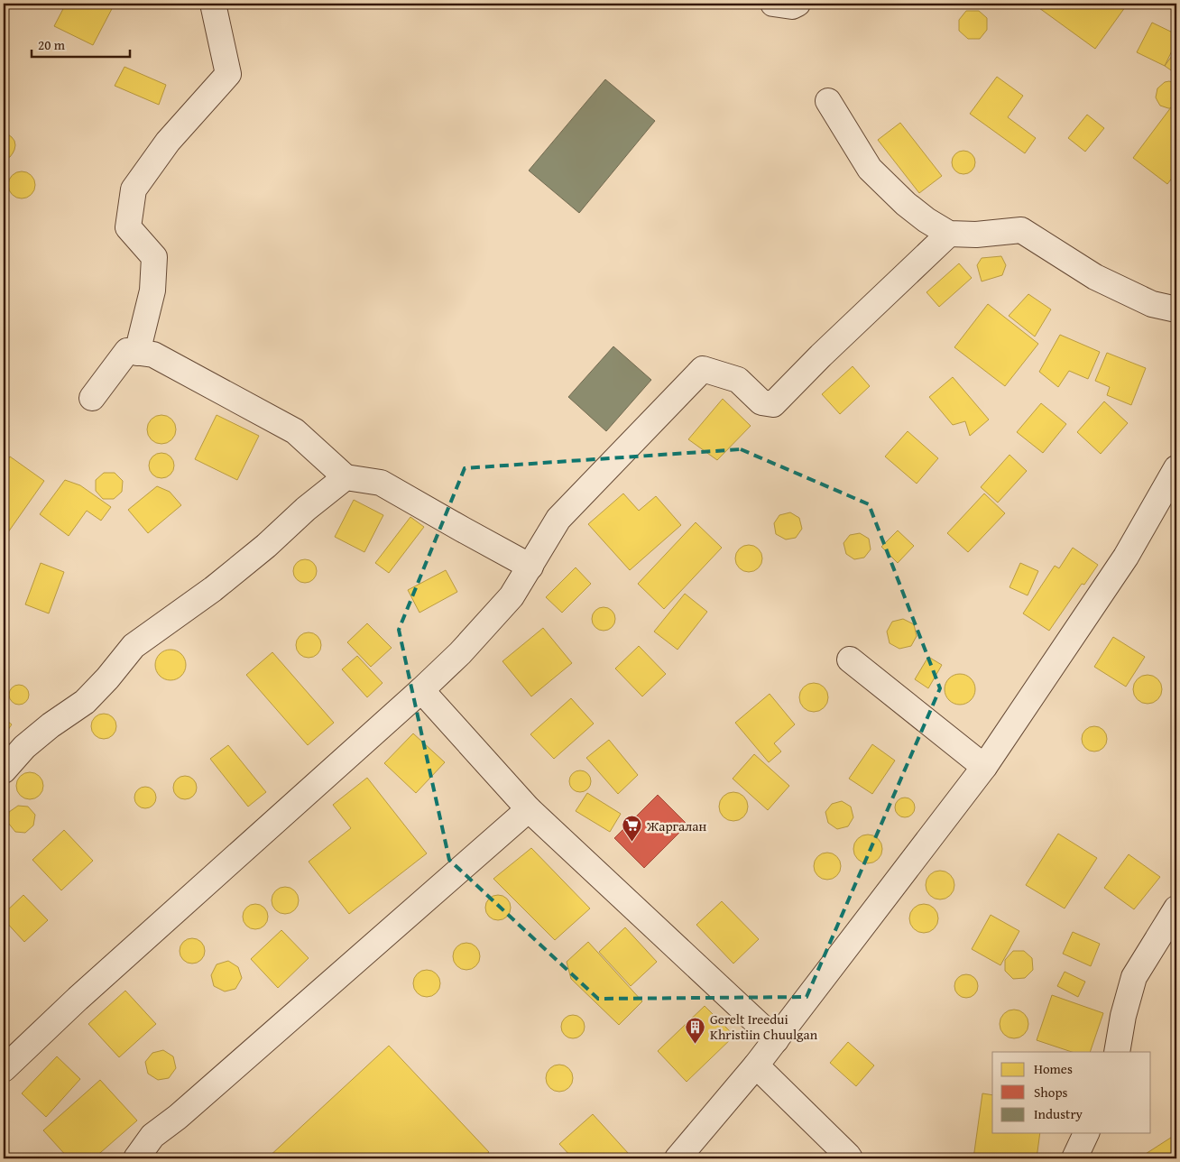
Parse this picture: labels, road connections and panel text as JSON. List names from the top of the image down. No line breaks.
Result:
{"places":{"supermarket":["Жаргалан"],"building":["Gerelt Ireedui Khristiin Chuulgan"]},"legend":["Homes","Shops","Industry"],"scale_bar":"20 m"}
